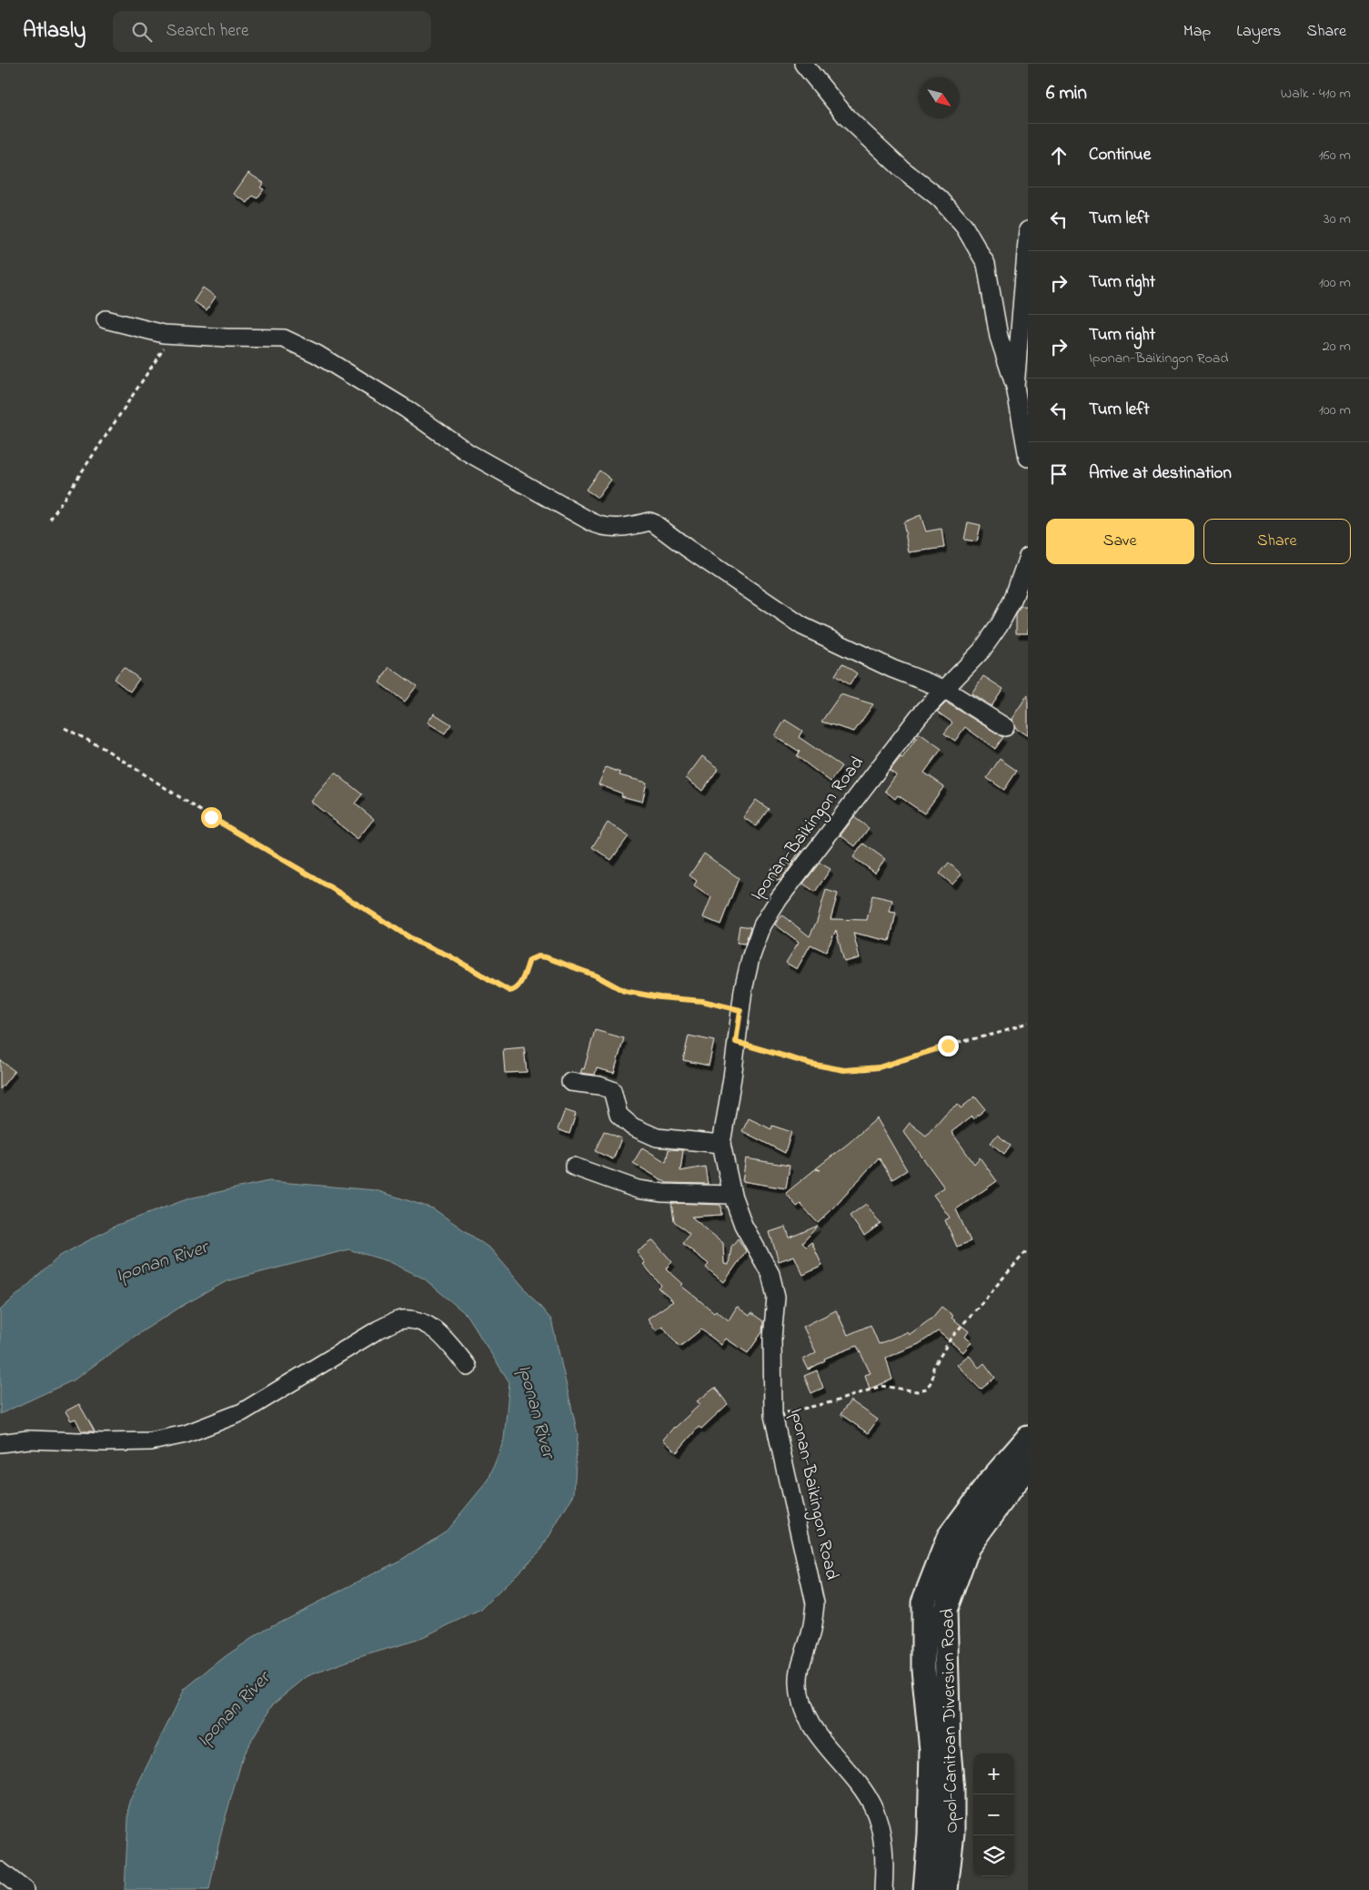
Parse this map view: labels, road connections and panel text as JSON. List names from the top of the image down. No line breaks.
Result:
{"streets":{"main road":["Opol-Canitoan Diversion Road"],"street":["Iponan-Baikingon Road"]},"water":["Iponan River"],"north":"bottom right","page":{"header":"Atlasly","search":"Search here","nav":["Map","Layers","Share"],"heading":["6 min","Walk · 410 m"],"list":[["Continue","160 m"],["Turn left","30 m"],["Turn right","100 m"],["Turn right","Iponan-Baikingon Road","20 m"],["Turn left","100 m"],"Arrive at destination"],"buttons":["Save","Share"],"map_buttons":["+","−"]}}
